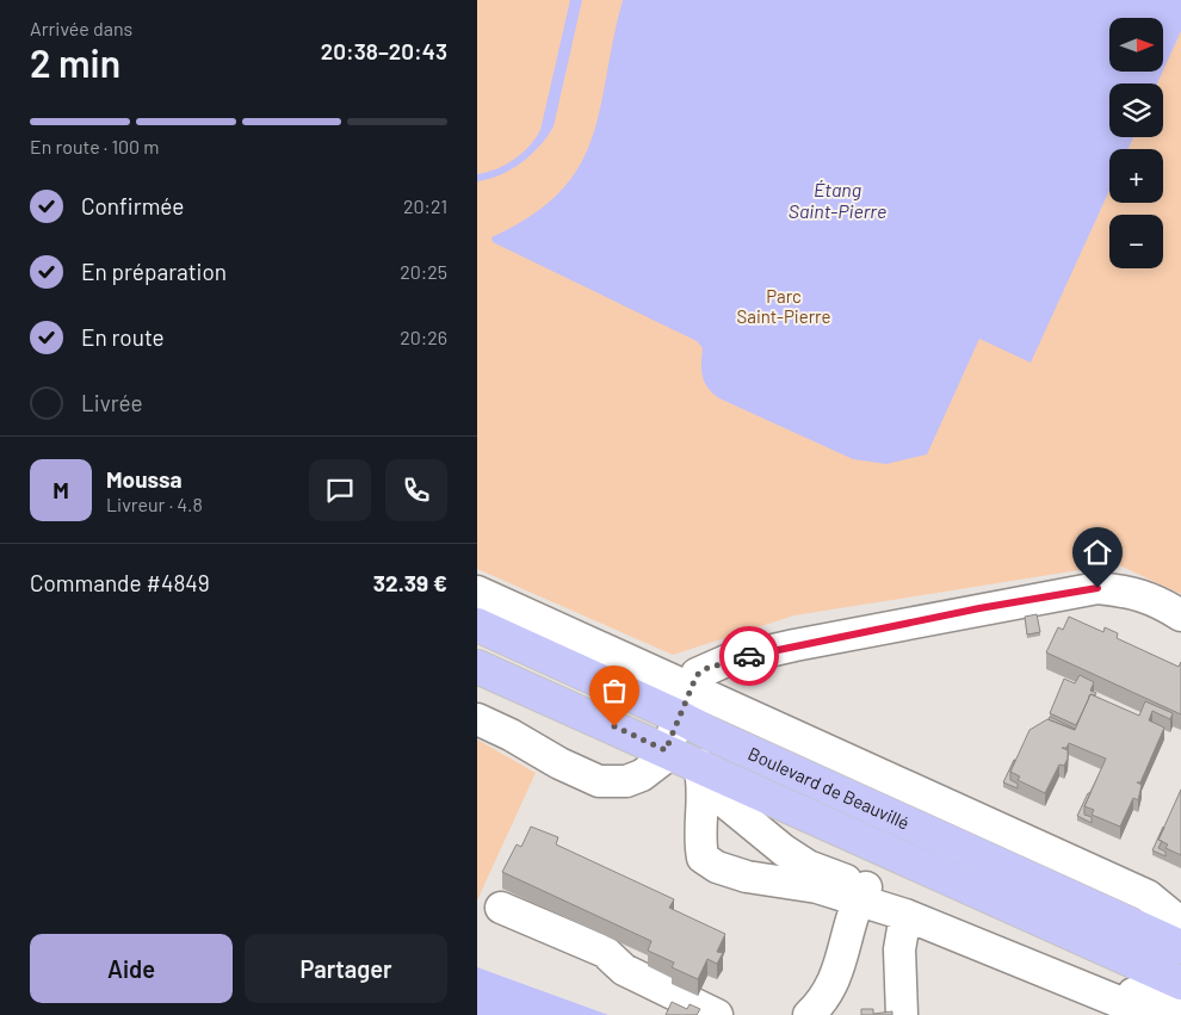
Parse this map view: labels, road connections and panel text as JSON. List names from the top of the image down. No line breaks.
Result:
{"streets":{"main road":["Boulevard de Beauvillé"]},"water":["Étang Saint-Pierre"],"parks":["Parc Saint-Pierre"],"north":"right","page":{"heading":["2 min","Arrivée dans","20:38–20:43"],"panel":["Moussa","Livreur · 4.8","Commande #4849","32.39 €"],"map_buttons":["+","−"],"bar":"En route · 100 m","list":[["Confirmée","20:21"],["En préparation","20:25"],["En route","20:26"],"Livrée"],"round":"M","buttons":["Aide","Partager"]}}
